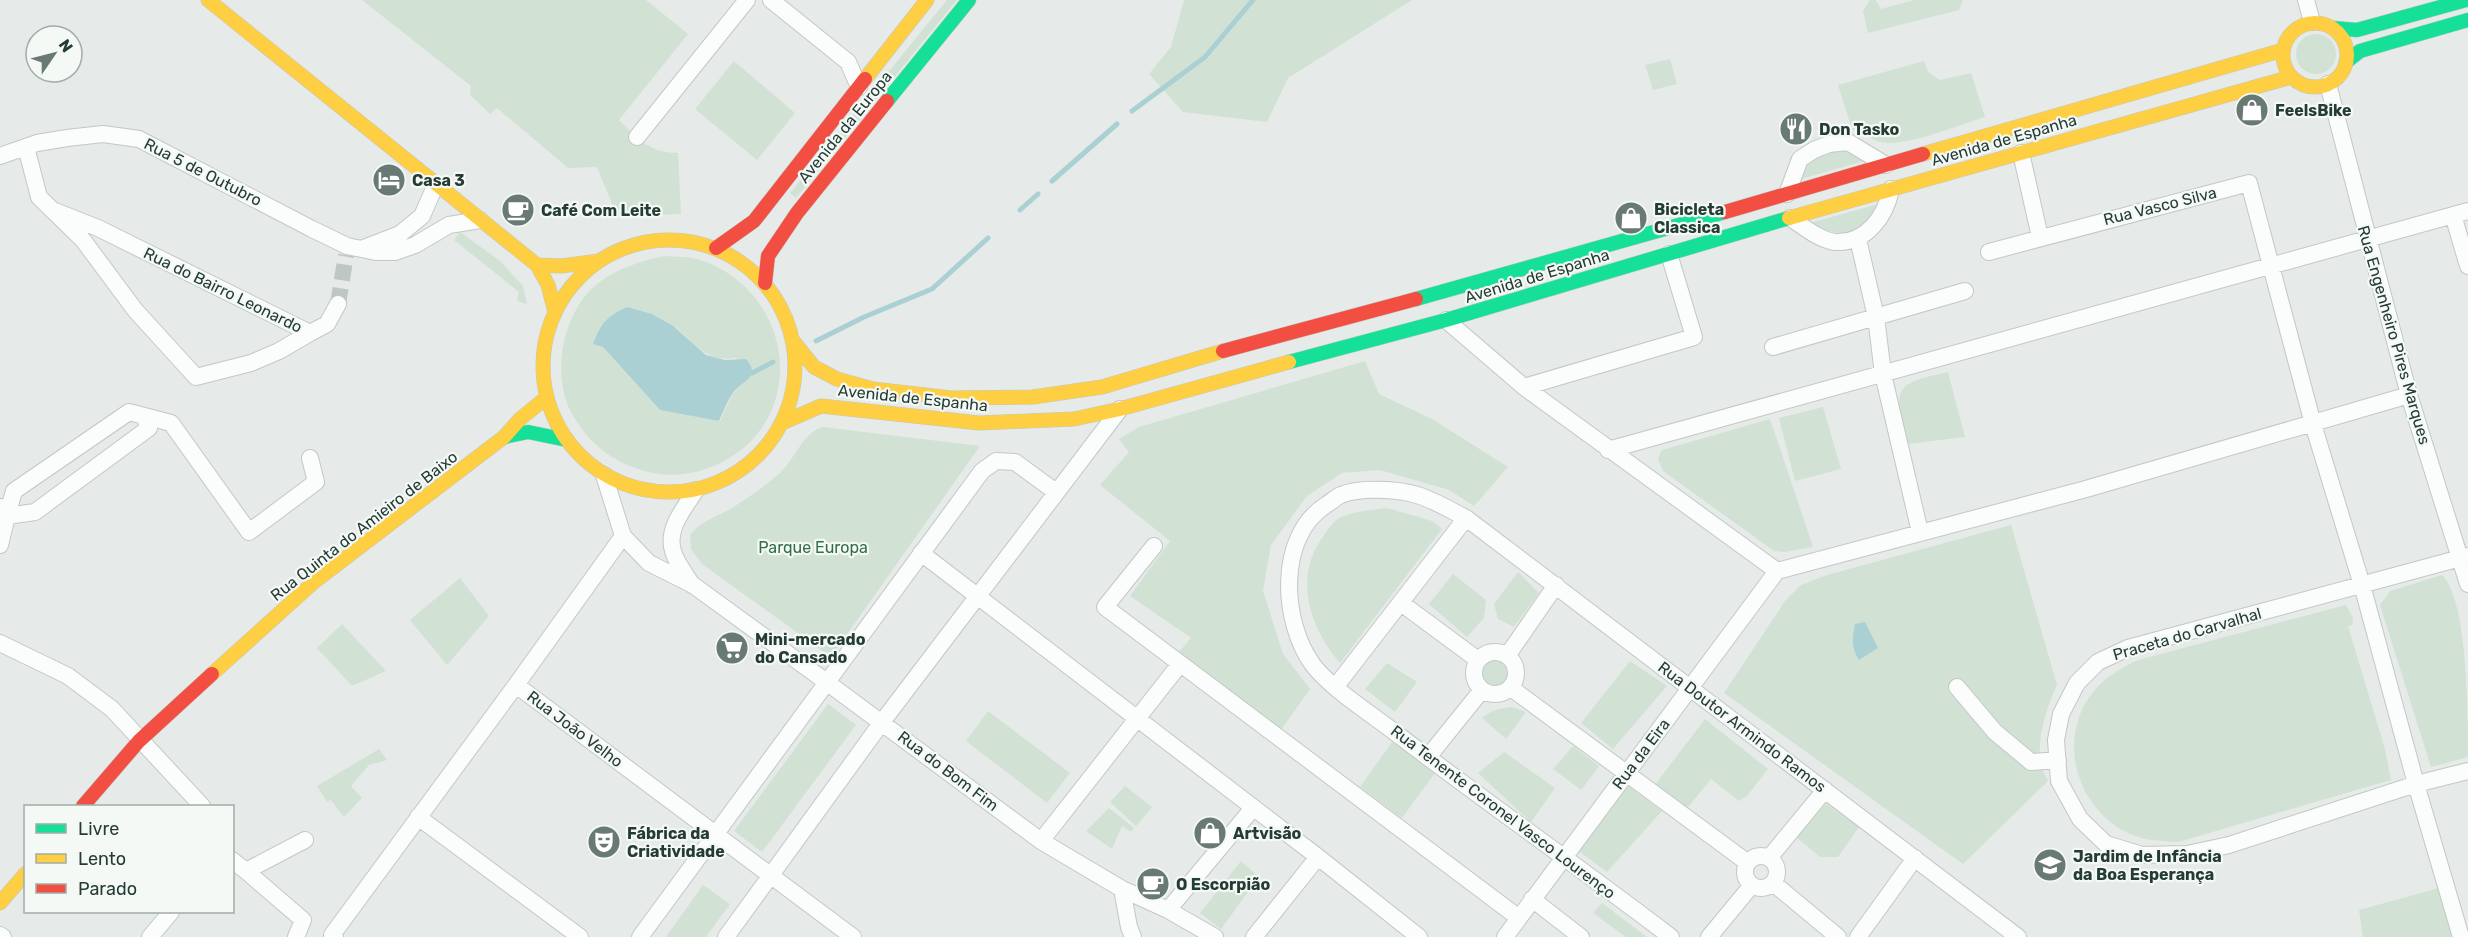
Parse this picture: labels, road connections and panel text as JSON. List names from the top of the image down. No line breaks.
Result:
{"streets":{"main road":["Avenida da Europa","Avenida de Espanha","Rua Quinta do Amieiro de Baixo"],"street":["Rua 5 de Outubro","Rua Vasco Silva","Rua do Bairro Leonardo","Rua Engenheiro Pires Marques","Praceta do Carvalhal","Rua Doutor Armindo Ramos","Rua João Velho","Rua da Eira","Rua do Bom Fim","Rua Tenente Coronel Vasco Lourenço"]},"crossings":[["Avenida de Espanha","Rua Engenheiro Pires Marques"],["Rua Engenheiro Pires Marques","Praceta do Carvalhal"],["Rua Doutor Armindo Ramos","Rua da Eira"],["Rua Doutor Armindo Ramos","Rua Tenente Coronel Vasco Lourenço"],["Rua da Eira","Rua Tenente Coronel Vasco Lourenço"]],"parks":["Parque Europa"],"places":{"shop":["FeelsBike","Bicicleta Classica","Artvisão"],"restaurant":["Don Tasko"],"hotel":["Casa 3"],"cafe":["Café Com Leite","O Escorpião"],"supermarket":["Mini-mercado do Cansado"],"theatre":["Fábrica da Criatividade"],"school or university":["Jardim de Infância da Boa Esperança"]},"legend":["Livre","Lento","Parado"],"north":"top right"}
